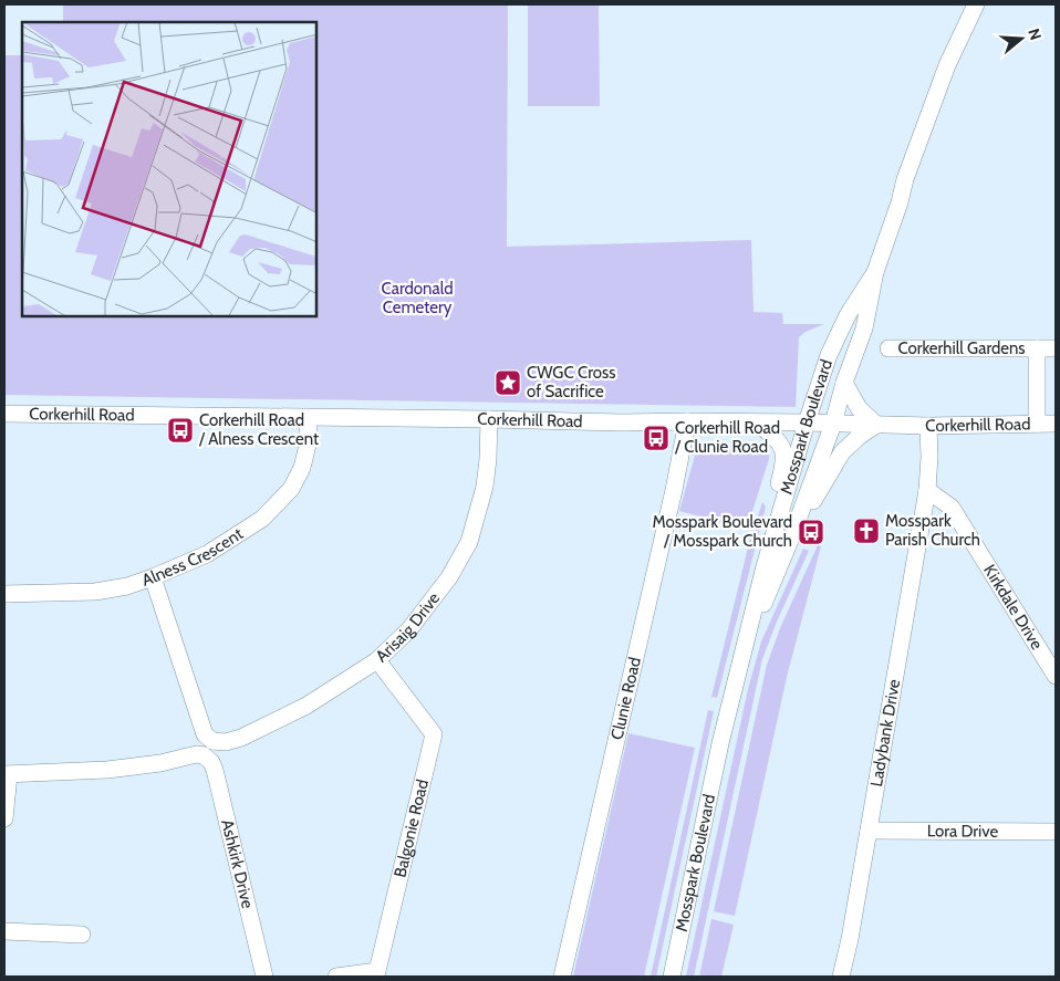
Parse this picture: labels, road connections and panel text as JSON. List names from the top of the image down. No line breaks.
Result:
{"streets":{"street":["Corkerhill Gardens","Corkerhill Road","Mosspark Boulevard","Alness Crescent","Kirkdale Drive","Arisaig Drive","Clunie Road","Ladybank Drive","Balgonie Road","Lora Drive","Ashkirk Drive"]},"crossings":[["Corkerhill Gardens","Corkerhill Road"],["Corkerhill Road","Mosspark Boulevard"],["Corkerhill Road","Alness Crescent"],["Corkerhill Road","Arisaig Drive"],["Corkerhill Road","Clunie Road"],["Kirkdale Drive","Ladybank Drive"],["Arisaig Drive","Balgonie Road"],["Ladybank Drive","Lora Drive"]],"parks":["Cardonald Cemetery"],"places":{"place":["CWGC Cross of Sacrifice"],"bus stop":["Corkerhill Road / Alness Crescent","Corkerhill Road / Clunie Road","Mosspark Boulevard / Mosspark Church"],"church":["Mosspark Parish Church"]},"north":"right"}
